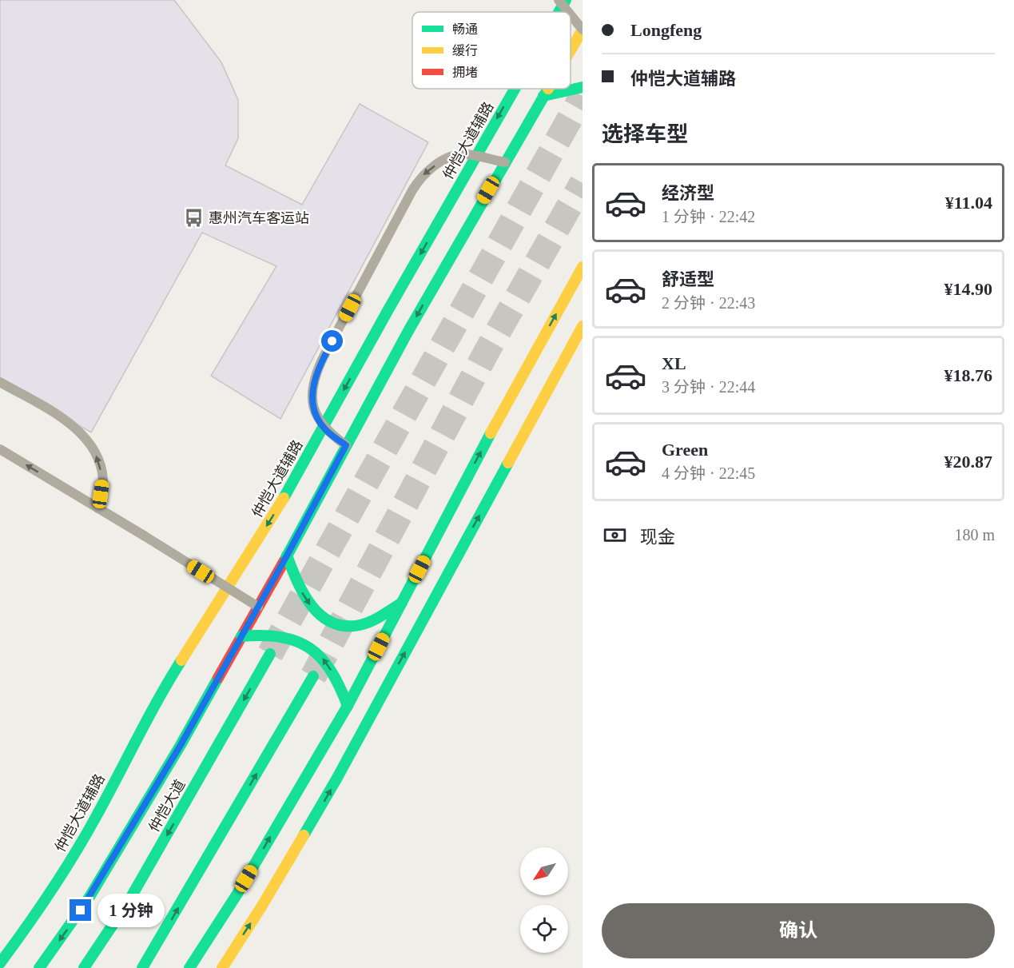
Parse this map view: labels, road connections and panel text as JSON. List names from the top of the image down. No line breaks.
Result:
{"streets":{"main road":["仲恺大道辅路","仲恺大道"]},"places":{"bus stop":["惠州汽车客运站"]},"legend":["畅通","缓行","拥堵"],"north":"bottom left","page":{"banner":["Longfeng","仲恺大道辅路"],"heading":"选择车型","list":[{"name":"经济型","note":"1 分钟 · 22:42","value":"¥11.04"},{"name":"舒适型","note":"2 分钟 · 22:43","value":"¥14.90"},{"name":"XL","note":"3 分钟 · 22:44","value":"¥18.76"},{"name":"Green","note":"4 分钟 · 22:45","value":"¥20.87"}],"pay":["现金","180 m"],"bubble":"1 分钟","buttons":"确认"}}
